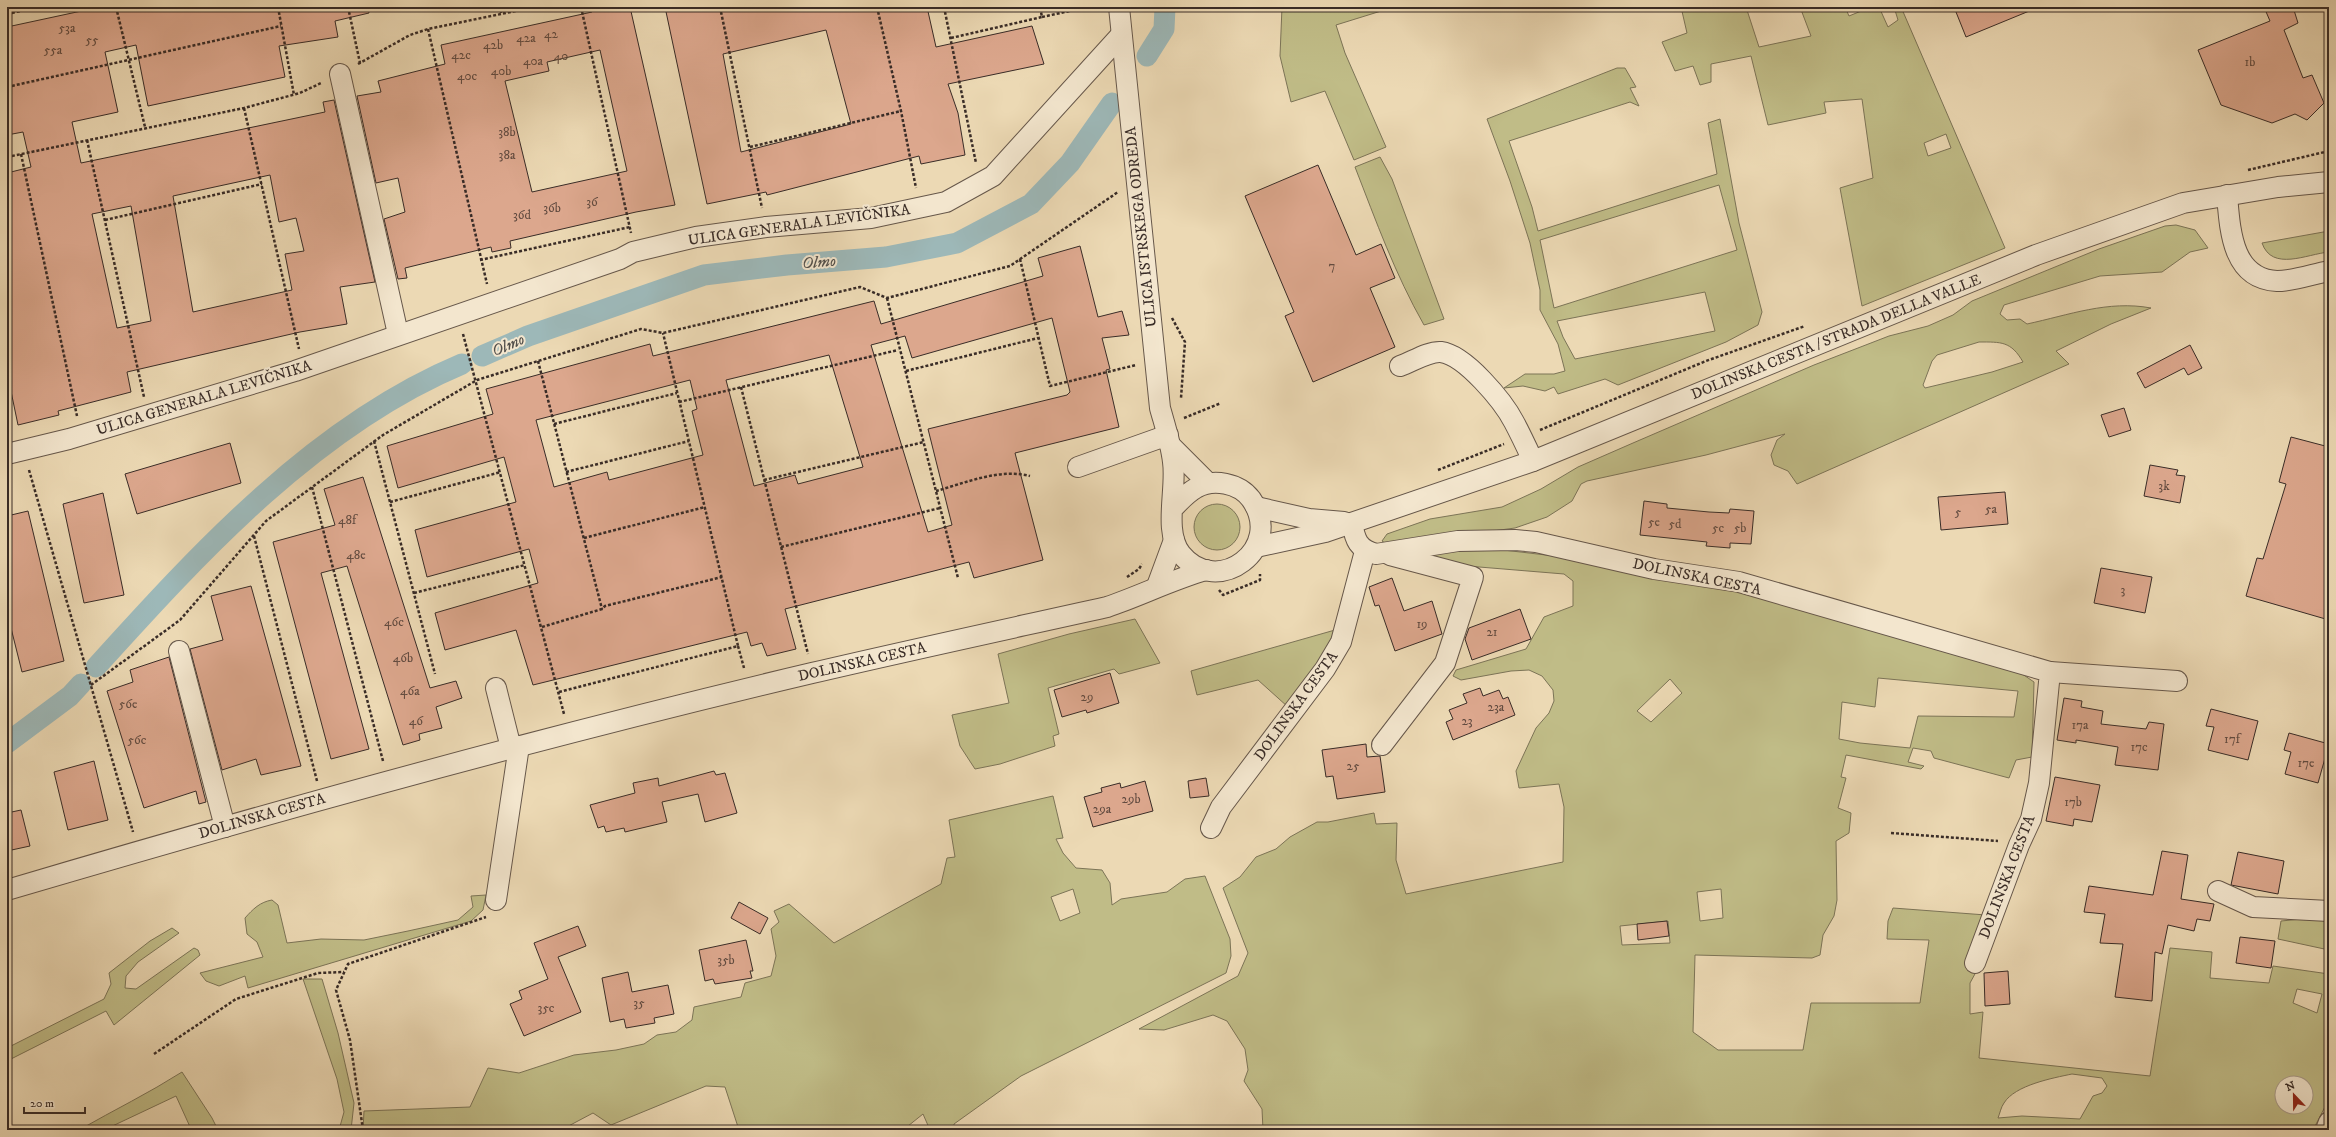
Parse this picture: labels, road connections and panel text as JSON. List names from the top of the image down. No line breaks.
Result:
{"streets":{"street":["ULICA GENERALA LEVIČNIKA","ULICA ISTRSKEGA ODREDA","DOLINSKA CESTA / STRADA DELLA VALLE","DOLINSKA CESTA"]},"crossings":[["ULICA GENERALA LEVIČNIKA","ULICA ISTRSKEGA ODREDA"]],"water":["Olmo"],"house_numbers":["53a","42","42a","55","42b","55a","42c","40","40a","1b","40b","40c","38b","38a","36","36b","36d","7","3k","5a","5","48f","5e","5d","5c","5b","48e","3","46c","19","21","46b","46a","29","56e","23a","46","23","17a","17f","56c","17c","17e","25","29b","17b","29a","35b","35","35c"],"scale_bar":"20 m","north":"top"}
